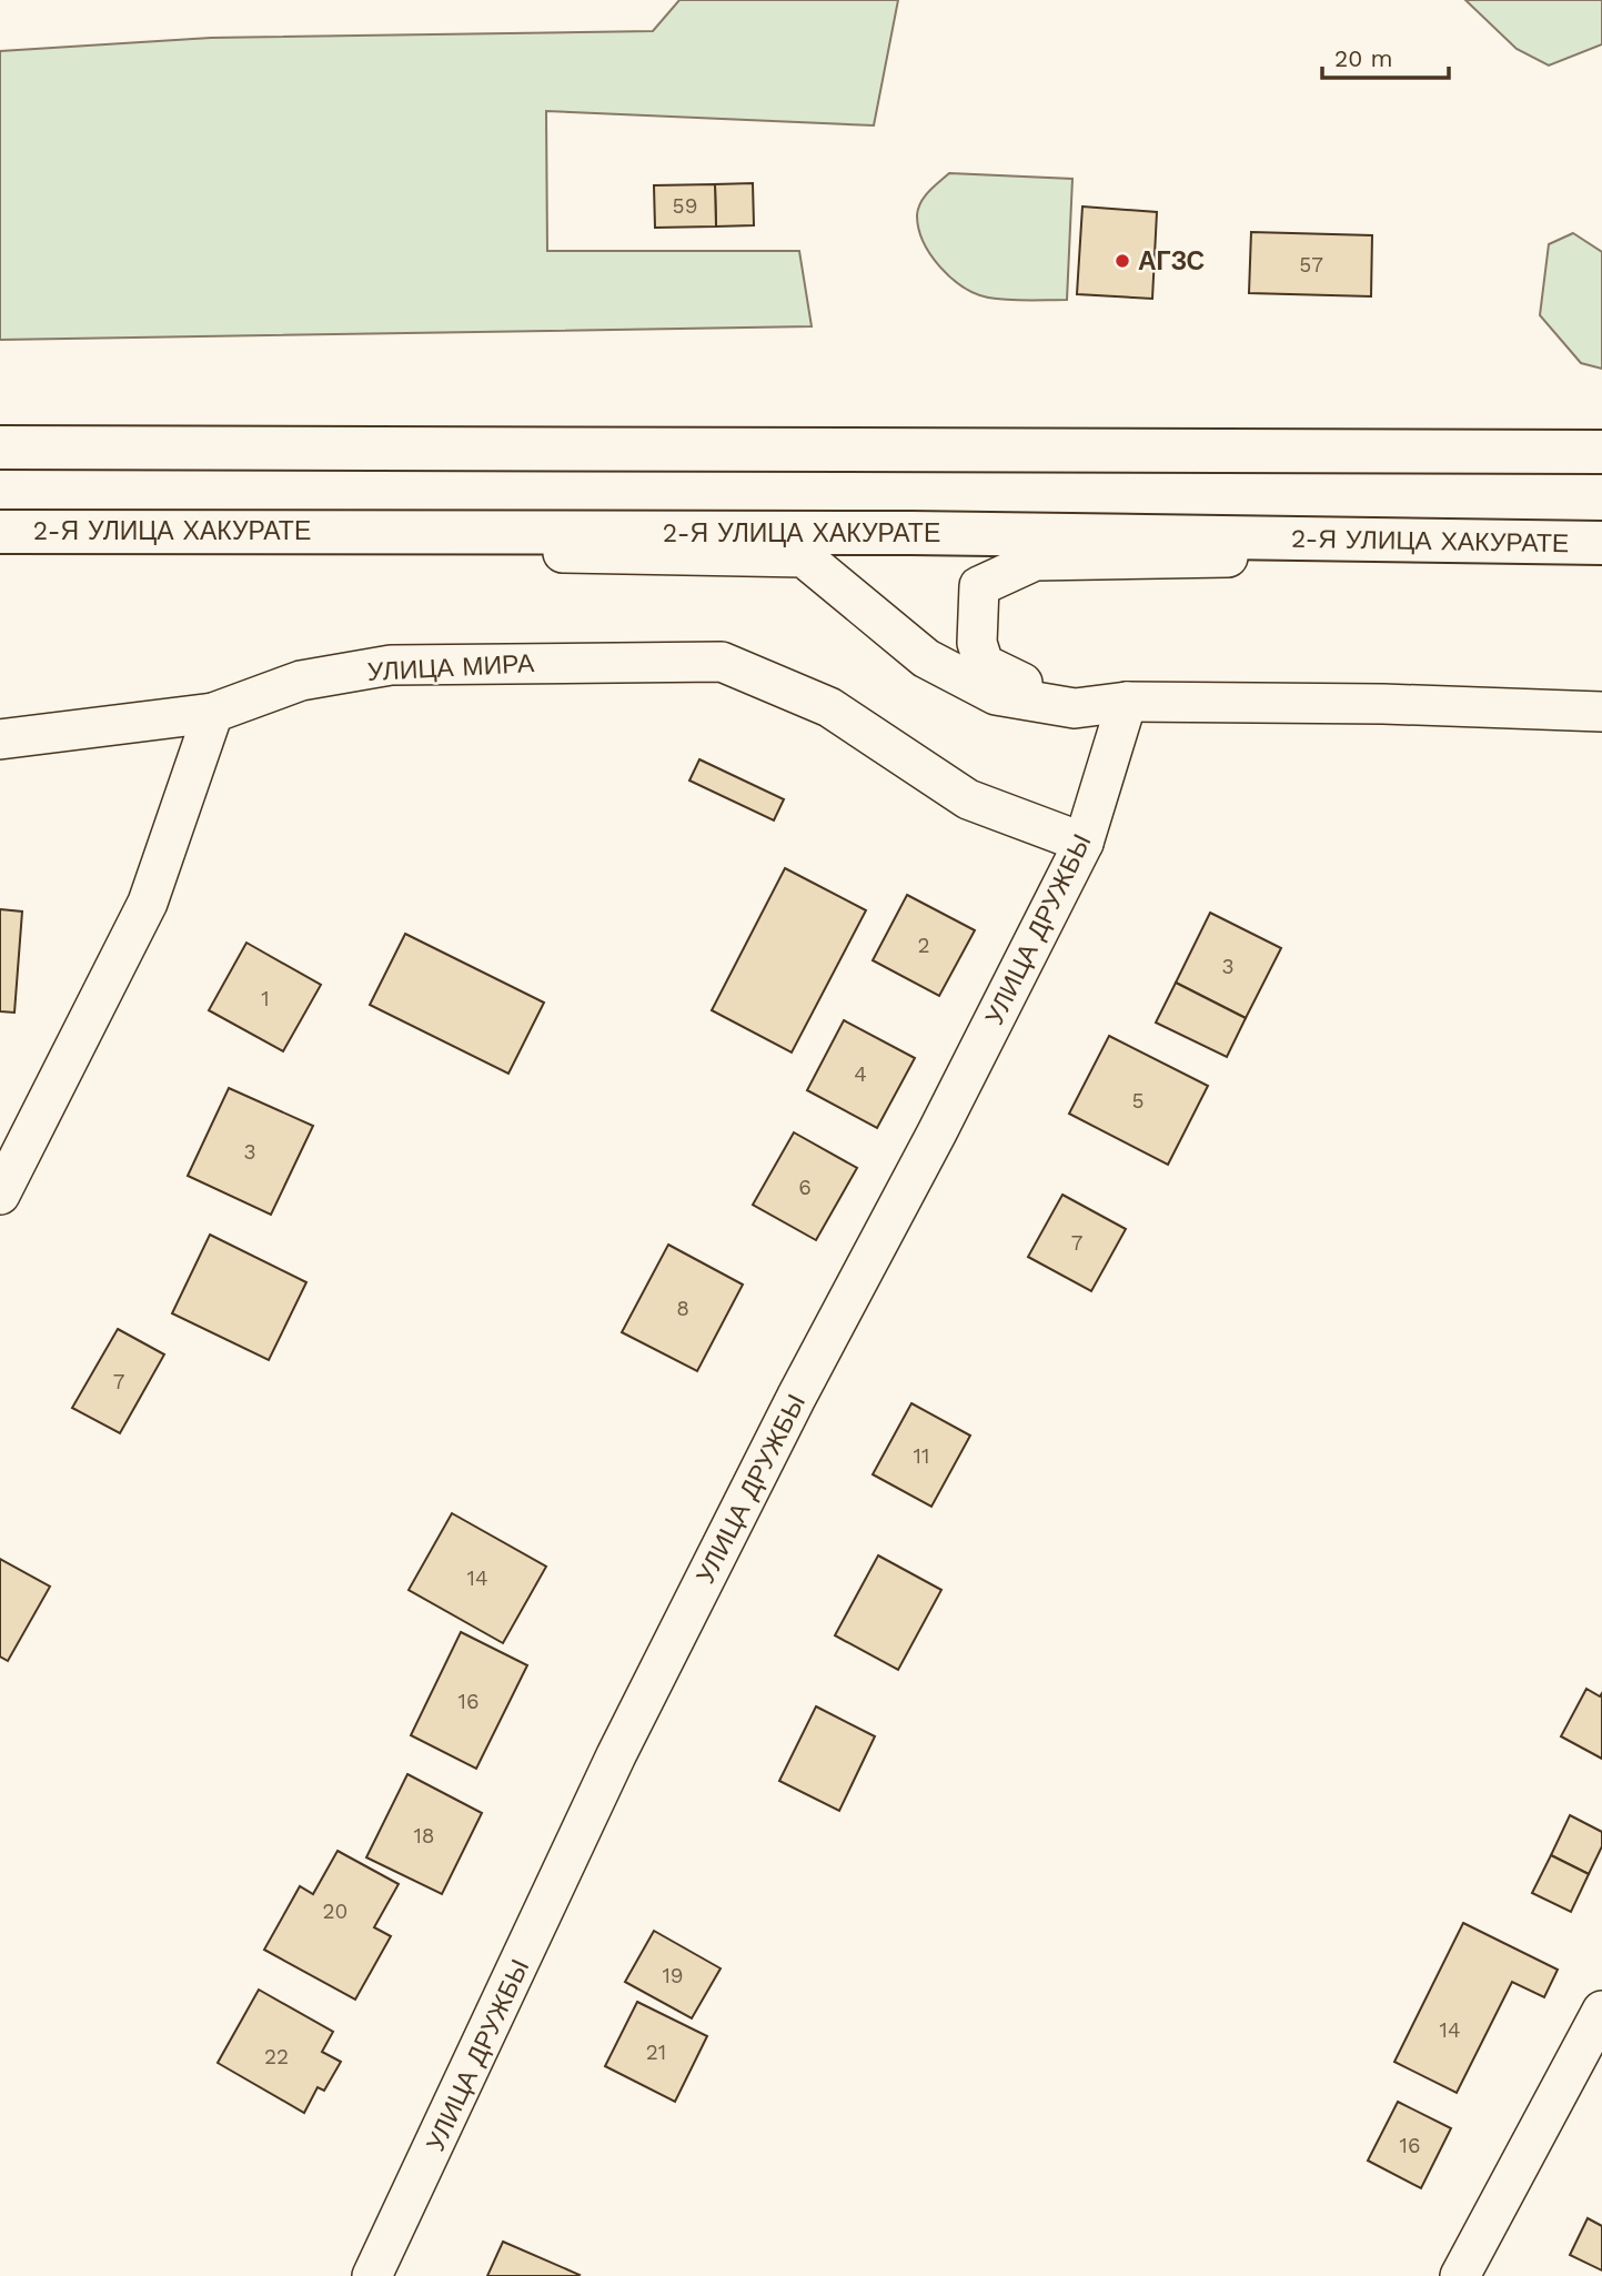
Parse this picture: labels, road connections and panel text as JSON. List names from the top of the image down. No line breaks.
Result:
{"streets":{"main road":["2-Я УЛИЦА ХАКУРАТЕ"],"street":["УЛИЦА МИРА","УЛИЦА ДРУЖБЫ"]},"crossings":[["УЛИЦА МИРА","УЛИЦА ДРУЖБЫ"]],"places":["АГЗС"],"house_numbers":["59","57","2","3","1","4","5","3","6","7","8","7","11","14","16","18","20","19","14","21","22","16"],"scale_bar":"20 m"}
